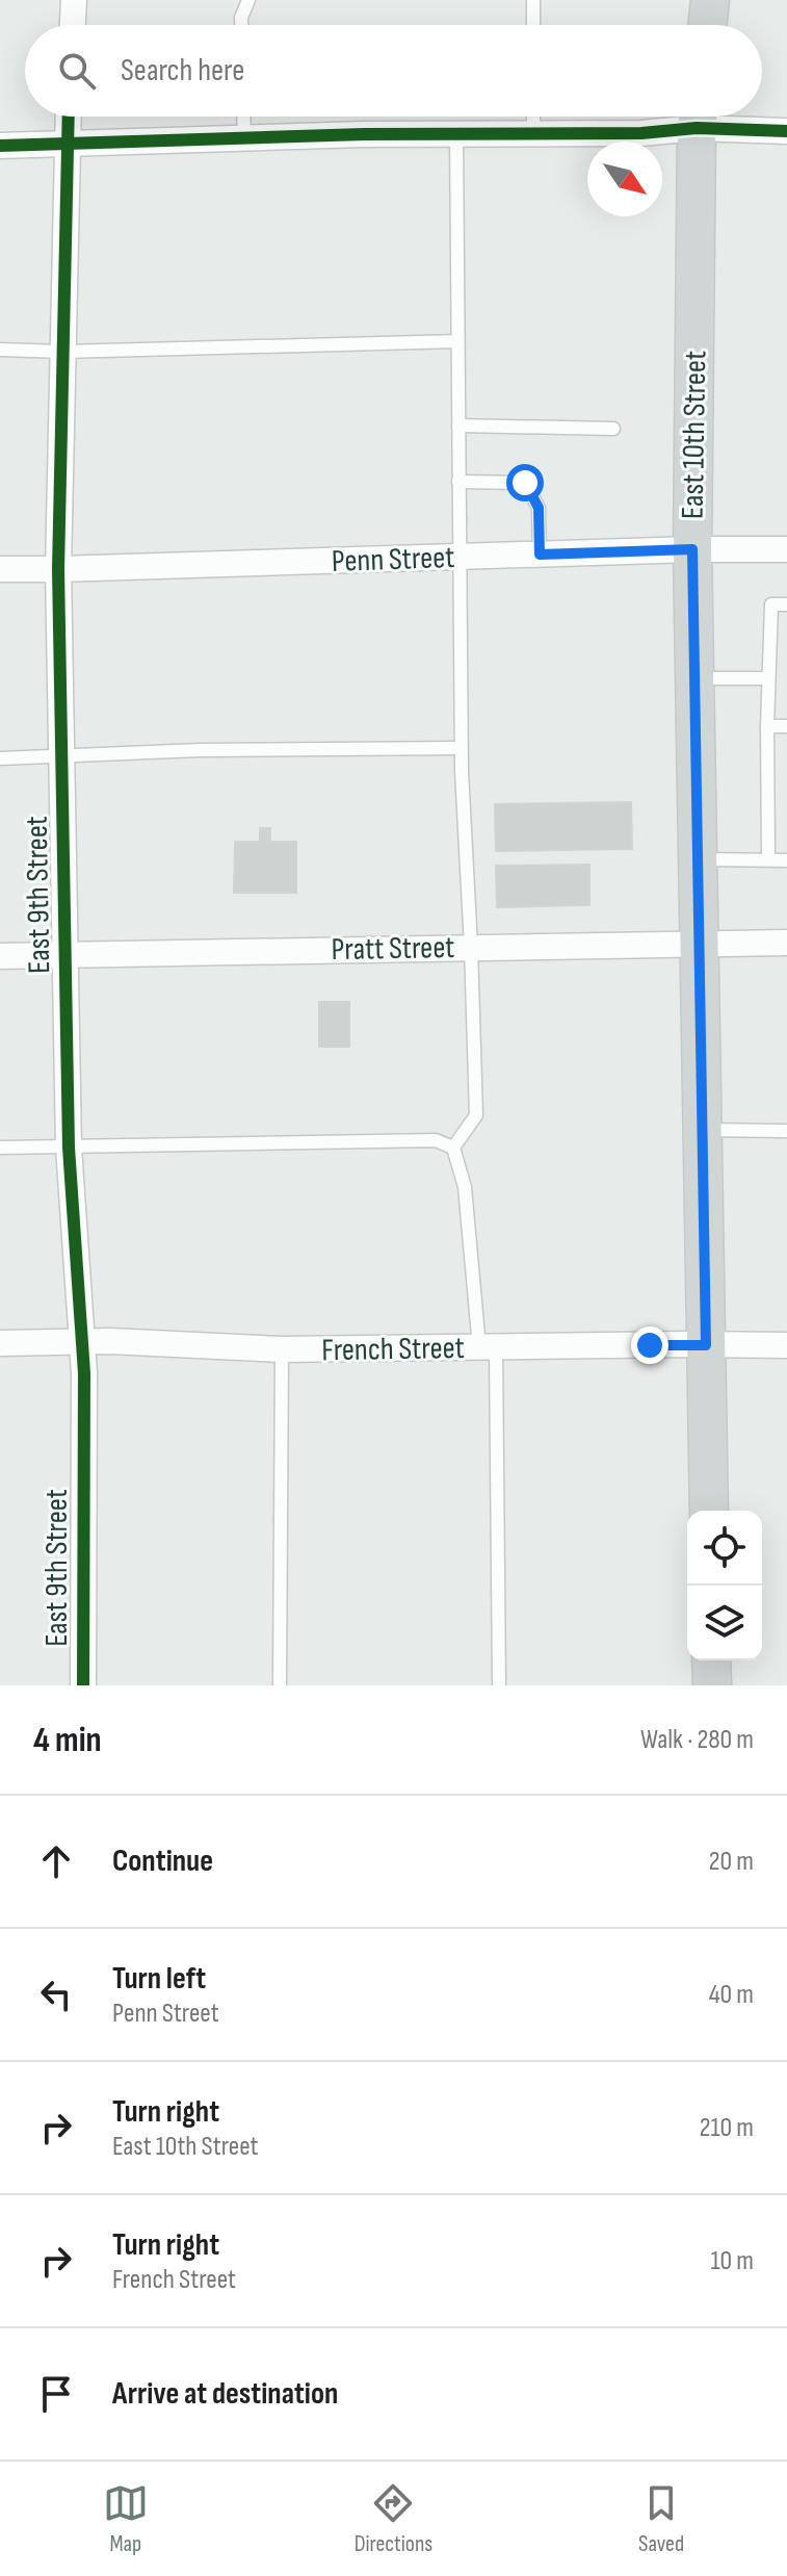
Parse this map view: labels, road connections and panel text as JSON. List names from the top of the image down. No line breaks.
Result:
{"streets":{"main road":["East 10th Street"],"street":["Penn Street","East 9th Street","Pratt Street","French Street"]},"crossings":[["East 10th Street","Penn Street"],["East 10th Street","Pratt Street"],["East 10th Street","French Street"],["Penn Street","East 9th Street"],["East 9th Street","Pratt Street"],["East 9th Street","French Street"]],"north":"bottom right","page":{"search":"Search here","heading":["4 min","Walk · 280 m"],"list":[["Continue","20 m"],["Turn left","Penn Street","40 m"],["Turn right","East 10th Street","210 m"],["Turn right","French Street","10 m"],"Arrive at destination"],"nav":["Map","Directions","Saved"]}}
